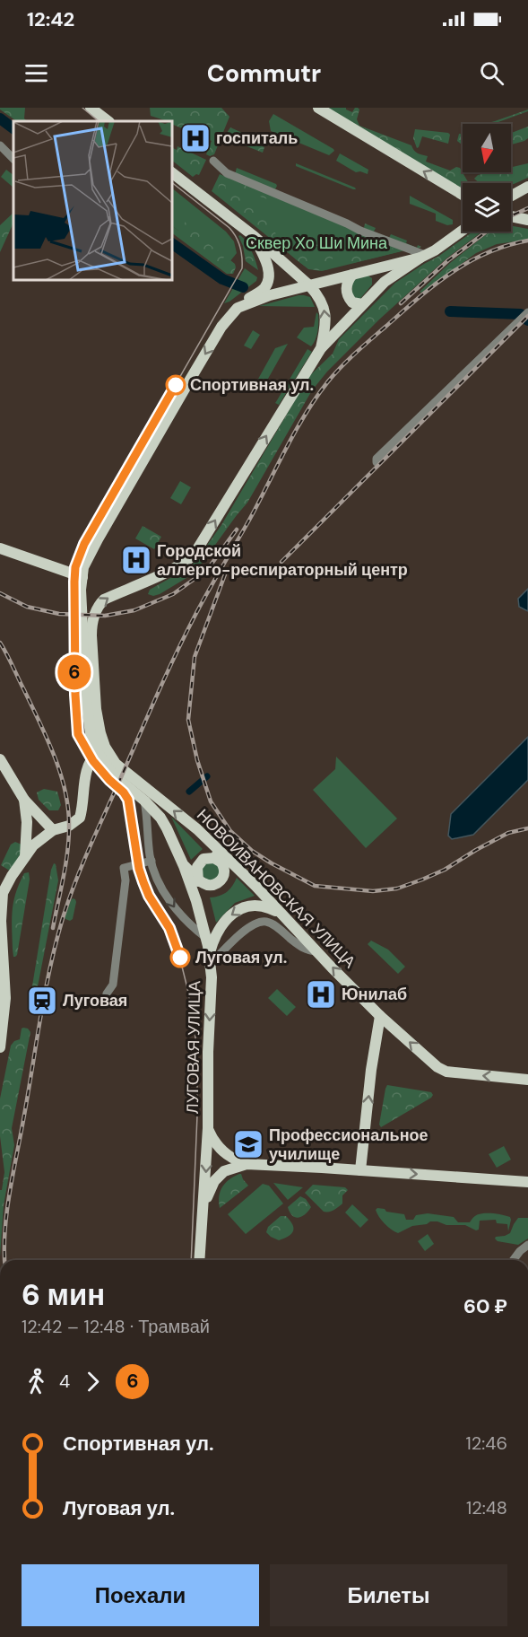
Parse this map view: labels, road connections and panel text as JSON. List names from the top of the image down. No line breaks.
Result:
{"streets":{"main road":["НОВОИВАНОВСКАЯ УЛИЦА","ЛУГОВАЯ УЛИЦА"]},"one_way":["ЛУГОВАЯ УЛИЦА"],"parks":["Сквер Хо Ши Мина"],"places":{"hospital":["госпиталь","Городской аллерго-респираторный центр","Юнилаб"],"other":["Спортивная ул.","Луговая ул."],"station":["Луговая"],"school or university":["Профессиональное училище"]},"lines":["tram line 6"],"north":"bottom","page":{"status":"12:42","header":"Commutr","on_map":"6","heading":["6 мин","12:42 – 12:48 · Трамвай","60 ₽"],"legs":["4","6"],"list":[{"name":"Спортивная ул.","value":"12:46"},{"name":"Луговая ул.","value":"12:48"}],"buttons":["Поехали","Билеты"]}}
